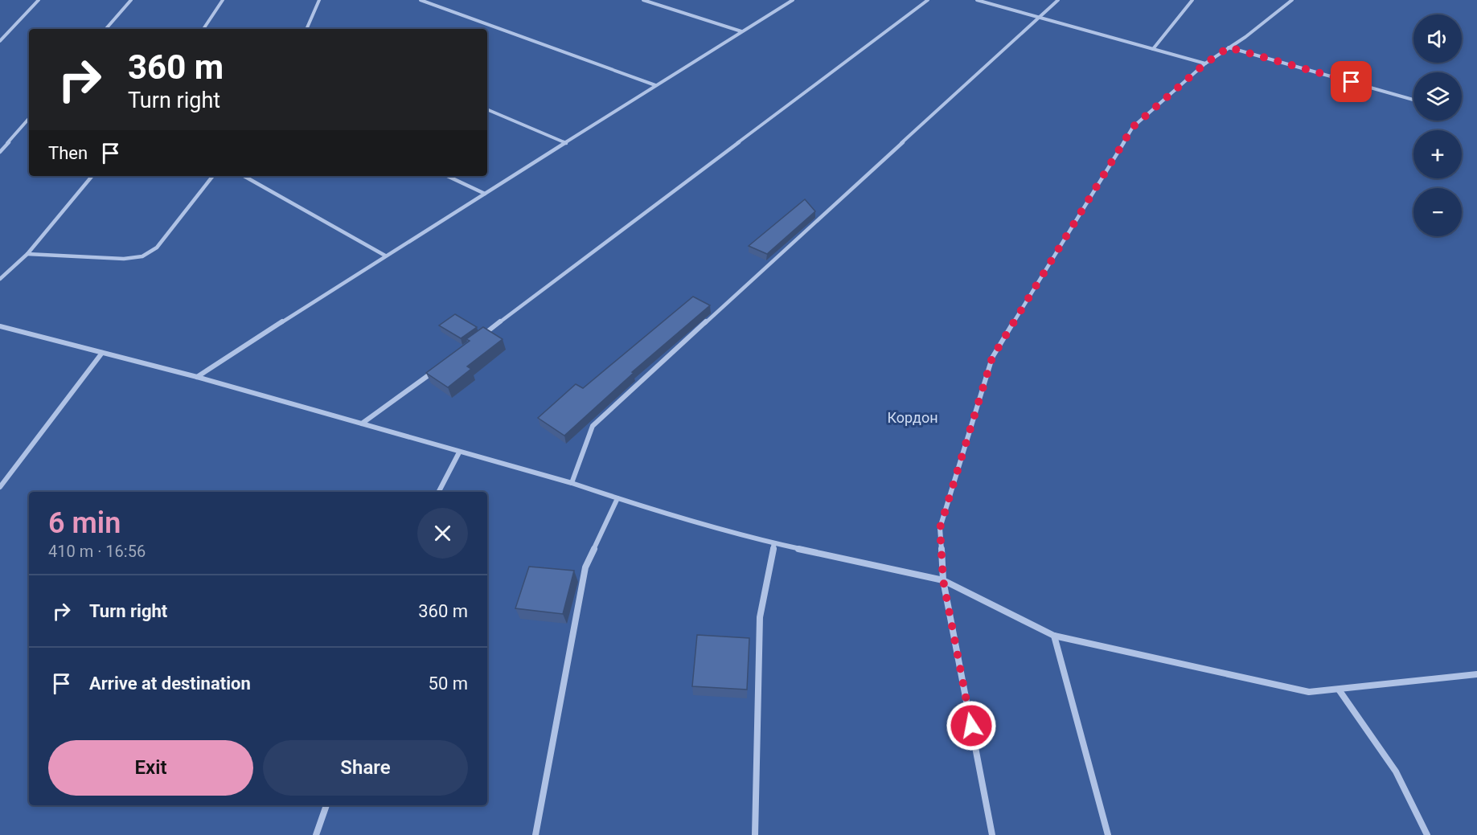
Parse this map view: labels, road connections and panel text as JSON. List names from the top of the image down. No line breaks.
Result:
{"parks":["Кордон"],"page":{"map_buttons":["+","−"],"turn":["360 m","Turn right"],"then":"Then","heading":["6 min","410 m · 16:56"],"list":[{"name":"Turn right","value":"360 m"},{"name":"Arrive at destination","value":"50 m"}],"buttons":["Exit","Share"]}}
